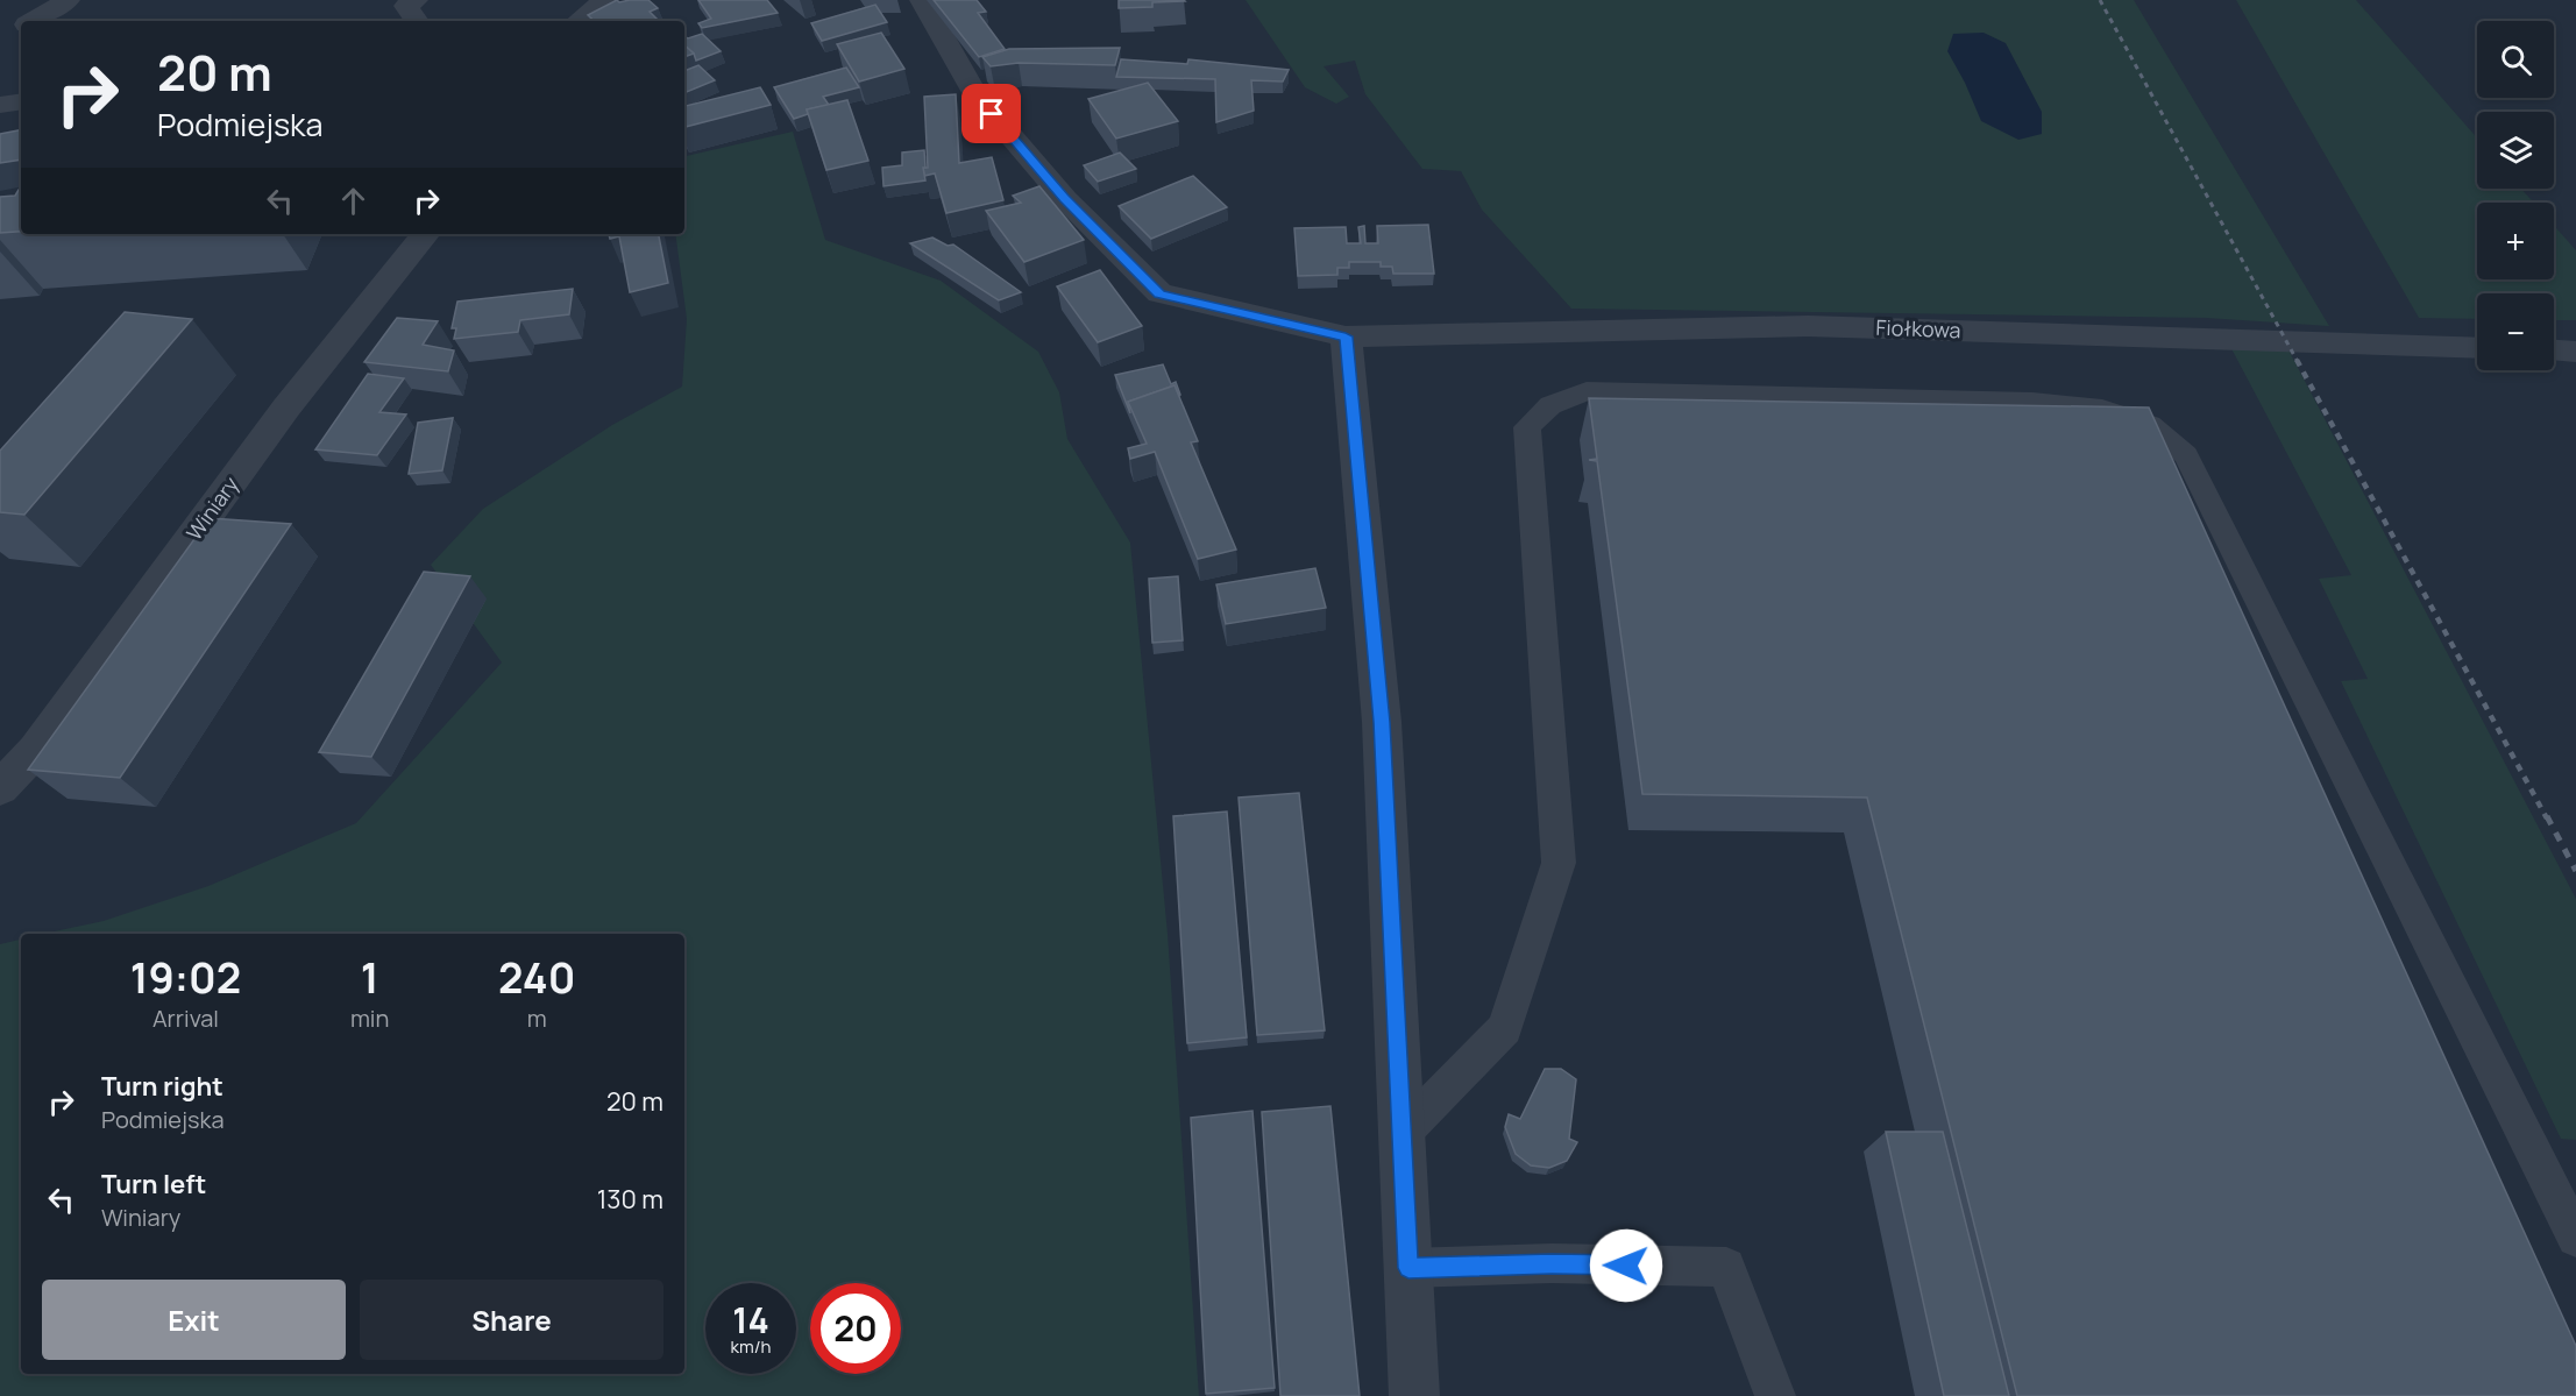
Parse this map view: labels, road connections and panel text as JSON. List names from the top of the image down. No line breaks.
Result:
{"streets":{"street":["Fiołkowa","Winiary"]},"page":{"map_buttons":["+","−"],"turn":["20 m","Podmiejska"],"eta":["19:02","Arrival","1","min","240","m"],"list":[{"name":"Turn right","note":"Podmiejska","value":"20 m"},{"name":"Turn left","note":"Winiary","value":"130 m"}],"buttons":["Exit","Share"],"speed":"14 km/h","limit":"20"}}
